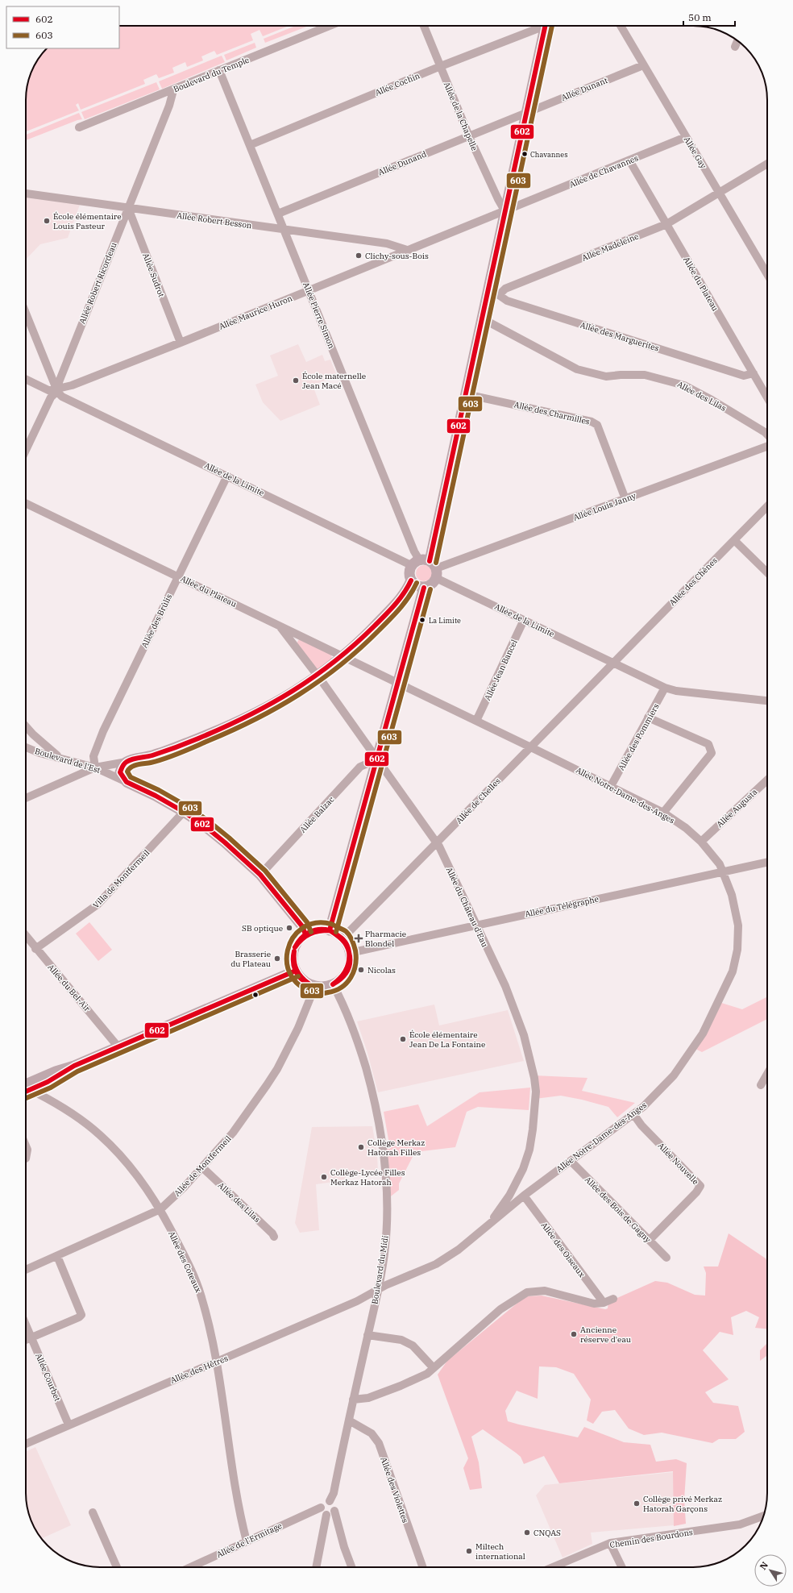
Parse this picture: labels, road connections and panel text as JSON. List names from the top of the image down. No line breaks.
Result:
{"streets":{"main road":["Boulevard de l'Est"],"street":["Boulevard du Temple","Allée Cochin","Allée Dunant","Allée de la Chapelle","Allée Gay","Allée Dunand","Allée de Chavannes","Allée Robert Besson","Allée Madeleine","Allée Sudrot","Allée Robert Ricordeau","Allée du Plateau","Allée Maurice Huron","Allée Pierre Simon","Allée des Marguerites","Allée des Lilas","Allée des Charmilles","Allée de la Limite","Allée Louis Janny","Allée des Chênes","Allée des Brûlis","Allée Jean Bancel","Allée des Pommiers","Allée Notre-Dame-des-Anges","Allée de Chelles","Allée Augusta","Allée Balzac","Villa de Montfermeil","Allée du Télégraphe","Allée du Château d'Eau","Allée du Bel-Air","Allée Nouvelle","Allée de Montfermeil","Allée des Bois de Gagny","Allée des Oiseaux","Allée des Coteaux","Boulevard du Midi","Allée des Hêtres","Allée Courbet","Allée des Violettes","Chemin des Bourdons","Allée de l'Ermitage"]},"crossings":[["Boulevard du Temple","Allée Robert Ricordeau"],["Boulevard du Temple","Allée Pierre Simon"],["Allée Cochin","Allée de la Chapelle"],["Allée Cochin","Allée Pierre Simon"],["Allée Dunant","Allée Gay"],["Allée Dunant","Allée Dunand"],["Allée de la Chapelle","Allée Dunand"],["Allée de la Chapelle","Allée Maurice Huron"],["Allée Gay","Allée de Chavannes"],["Allée Gay","Allée Madeleine"],["Allée Dunand","Allée Pierre Simon"],["Allée de Chavannes","Allée du Plateau"],["Allée de Chavannes","Allée Maurice Huron"],["Allée Robert Besson","Allée Sudrot"],["Allée Robert Besson","Allée Robert Ricordeau"],["Allée Robert Besson","Allée Maurice Huron"],["Allée Robert Besson","Allée Pierre Simon"],["Allée Madeleine","Allée du Plateau"],["Allée Madeleine","Allée des Marguerites"],["Allée Sudrot","Allée Robert Ricordeau"],["Allée Sudrot","Allée Maurice Huron"],["Allée Robert Ricordeau","Allée Maurice Huron"],["Allée Robert Ricordeau","Allée de la Limite"],["Allée du Plateau","Allée des Marguerites"],["Allée du Plateau","Allée des Brûlis"],["Allée du Plateau","Allée Notre-Dame-des-Anges"],["Allée du Plateau","Allée du Château d'Eau"],["Allée Maurice Huron","Allée Pierre Simon"],["Allée Maurice Huron","Allée de la Limite"],["Allée Pierre Simon","Allée de la Limite"],["Allée Pierre Simon","Allée Louis Janny"],["Allée des Lilas","Allée de Montfermeil"],["Allée des Charmilles","Allée Louis Janny"],["Allée de la Limite","Allée Louis Janny"],["Allée de la Limite","Allée des Chênes"],["Allée de la Limite","Allée des Brûlis"],["Allée de la Limite","Allée Jean Bancel"],["Allée de la Limite","Allée des Pommiers"],["Allée de la Limite","Allée de Chelles"],["Allée des Chênes","Allée de Chelles"],["Allée des Brûlis","Boulevard de l'Est"],["Allée Jean Bancel","Allée Notre-Dame-des-Anges"],["Allée des Pommiers","Allée Notre-Dame-des-Anges"],["Boulevard de l'Est","Allée de Chelles"],["Boulevard de l'Est","Allée Balzac"],["Boulevard de l'Est","Villa de Montfermeil"],["Boulevard de l'Est","Allée du Télégraphe"],["Boulevard de l'Est","Allée de Montfermeil"],["Boulevard de l'Est","Boulevard du Midi"],["Allée Notre-Dame-des-Anges","Allée de Chelles"],["Allée Notre-Dame-des-Anges","Allée Augusta"],["Allée Notre-Dame-des-Anges","Allée du Télégraphe"],["Allée Notre-Dame-des-Anges","Allée du Château d'Eau"],["Allée Notre-Dame-des-Anges","Allée Nouvelle"],["Allée Notre-Dame-des-Anges","Allée des Bois de Gagny"],["Allée Notre-Dame-des-Anges","Allée des Oiseaux"],["Allée Notre-Dame-des-Anges","Boulevard du Midi"],["Allée Notre-Dame-des-Anges","Allée des Hêtres"],["Allée de Chelles","Allée du Télégraphe"],["Allée de Chelles","Allée du Château d'Eau"],["Allée de Chelles","Allée de Montfermeil"],["Allée de Chelles","Boulevard du Midi"],["Allée Balzac","Allée du Château d'Eau"],["Villa de Montfermeil","Allée du Bel-Air"],["Allée du Télégraphe","Allée du Château d'Eau"],["Allée du Télégraphe","Allée de Montfermeil"],["Allée du Télégraphe","Boulevard du Midi"],["Allée Nouvelle","Allée des Bois de Gagny"],["Allée de Montfermeil","Allée des Coteaux"],["Allée de Montfermeil","Boulevard du Midi"],["Allée des Coteaux","Allée des Hêtres"],["Allée des Coteaux","Allée de l'Ermitage"],["Boulevard du Midi","Allée des Hêtres"],["Boulevard du Midi","Allée des Violettes"],["Boulevard du Midi","Allée de l'Ermitage"],["Allée des Hêtres","Allée Courbet"]],"places":{"other":["Chavannes","École élémentaire Louis Pasteur","Clichy-sous-Bois","École maternelle Jean Macé","La Limite","SB optique","Brasserie du Plateau","Nicolas","École élémentaire Jean De La Fontaine","Collège Merkaz Hatorah Filles","Collège-Lycée Filles Merkaz Hatorah","Ancienne réserve d'eau","Collège privé Merkaz Hatorah Garçons","CNQAS","Miltech international"],"health":["Pharmacie Blondel"]},"lines":["transit line 602","transit line 603"],"legend":["602","603"],"scale_bar":"50 m","north":"top left"}
